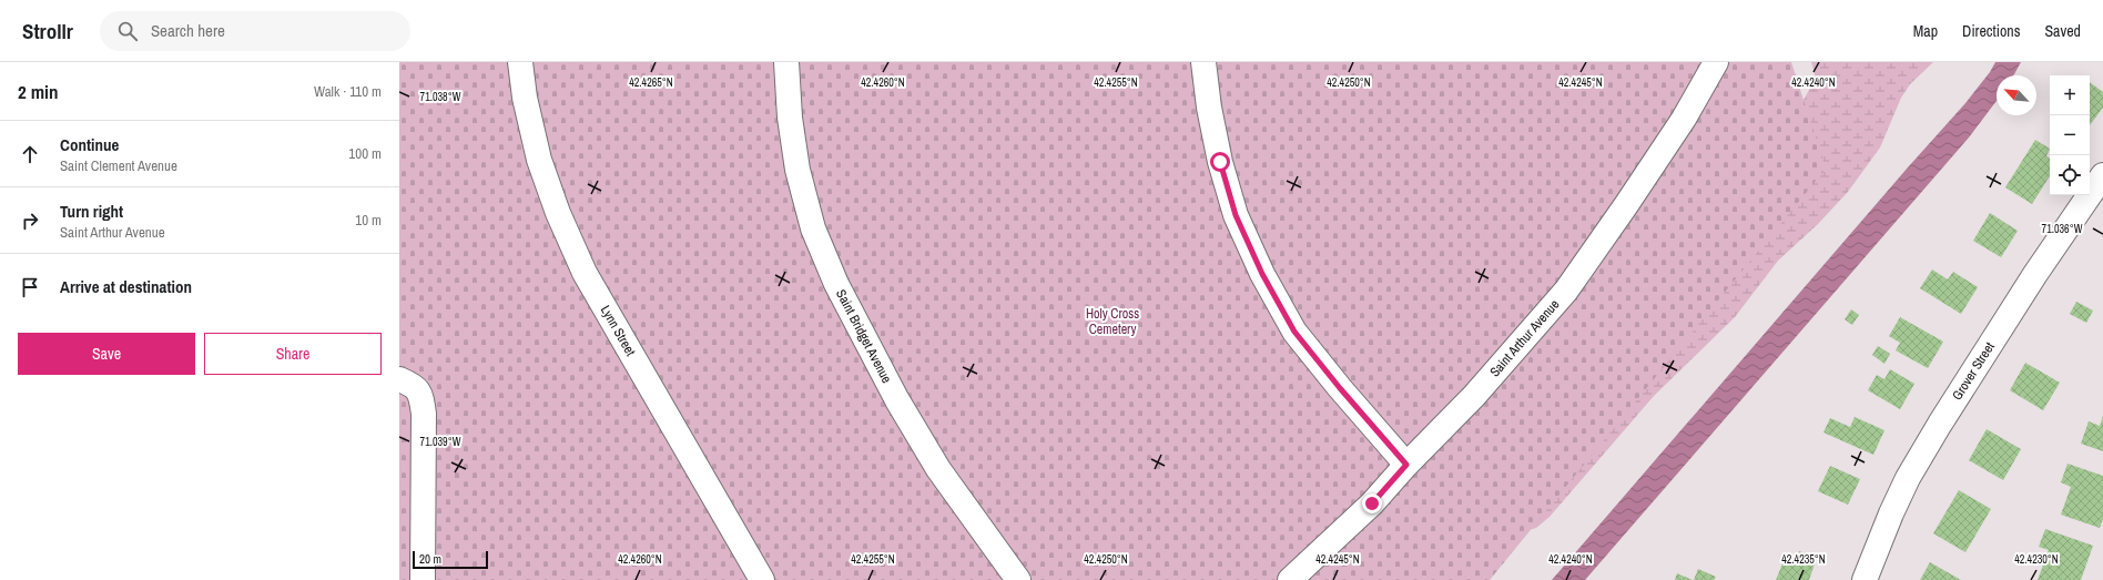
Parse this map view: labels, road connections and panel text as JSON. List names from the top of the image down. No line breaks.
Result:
{"streets":{"main road":["Lynn Street","Saint Bridget Avenue","Saint Arthur Avenue","Grover Street"]},"parks":["Holy Cross Cemetery"],"scale_bar":"20 m","north":"top left","page":{"header":"Strollr","search":"Search here","nav":["Map","Directions","Saved"],"heading":["2 min","Walk · 110 m"],"map_buttons":["+","−"],"list":[["Continue","Saint Clement Avenue","100 m"],["Turn right","Saint Arthur Avenue","10 m"],"Arrive at destination"],"buttons":["Save","Share"],"scale":"20 m"},"coordinates":["42.4265°N","42.4260°N","42.4240°N","42.4255°N","42.4250°N","42.4245°N","71.038°W","71.036°W","71.039°W","42.4235°N","42.4230°N"]}
